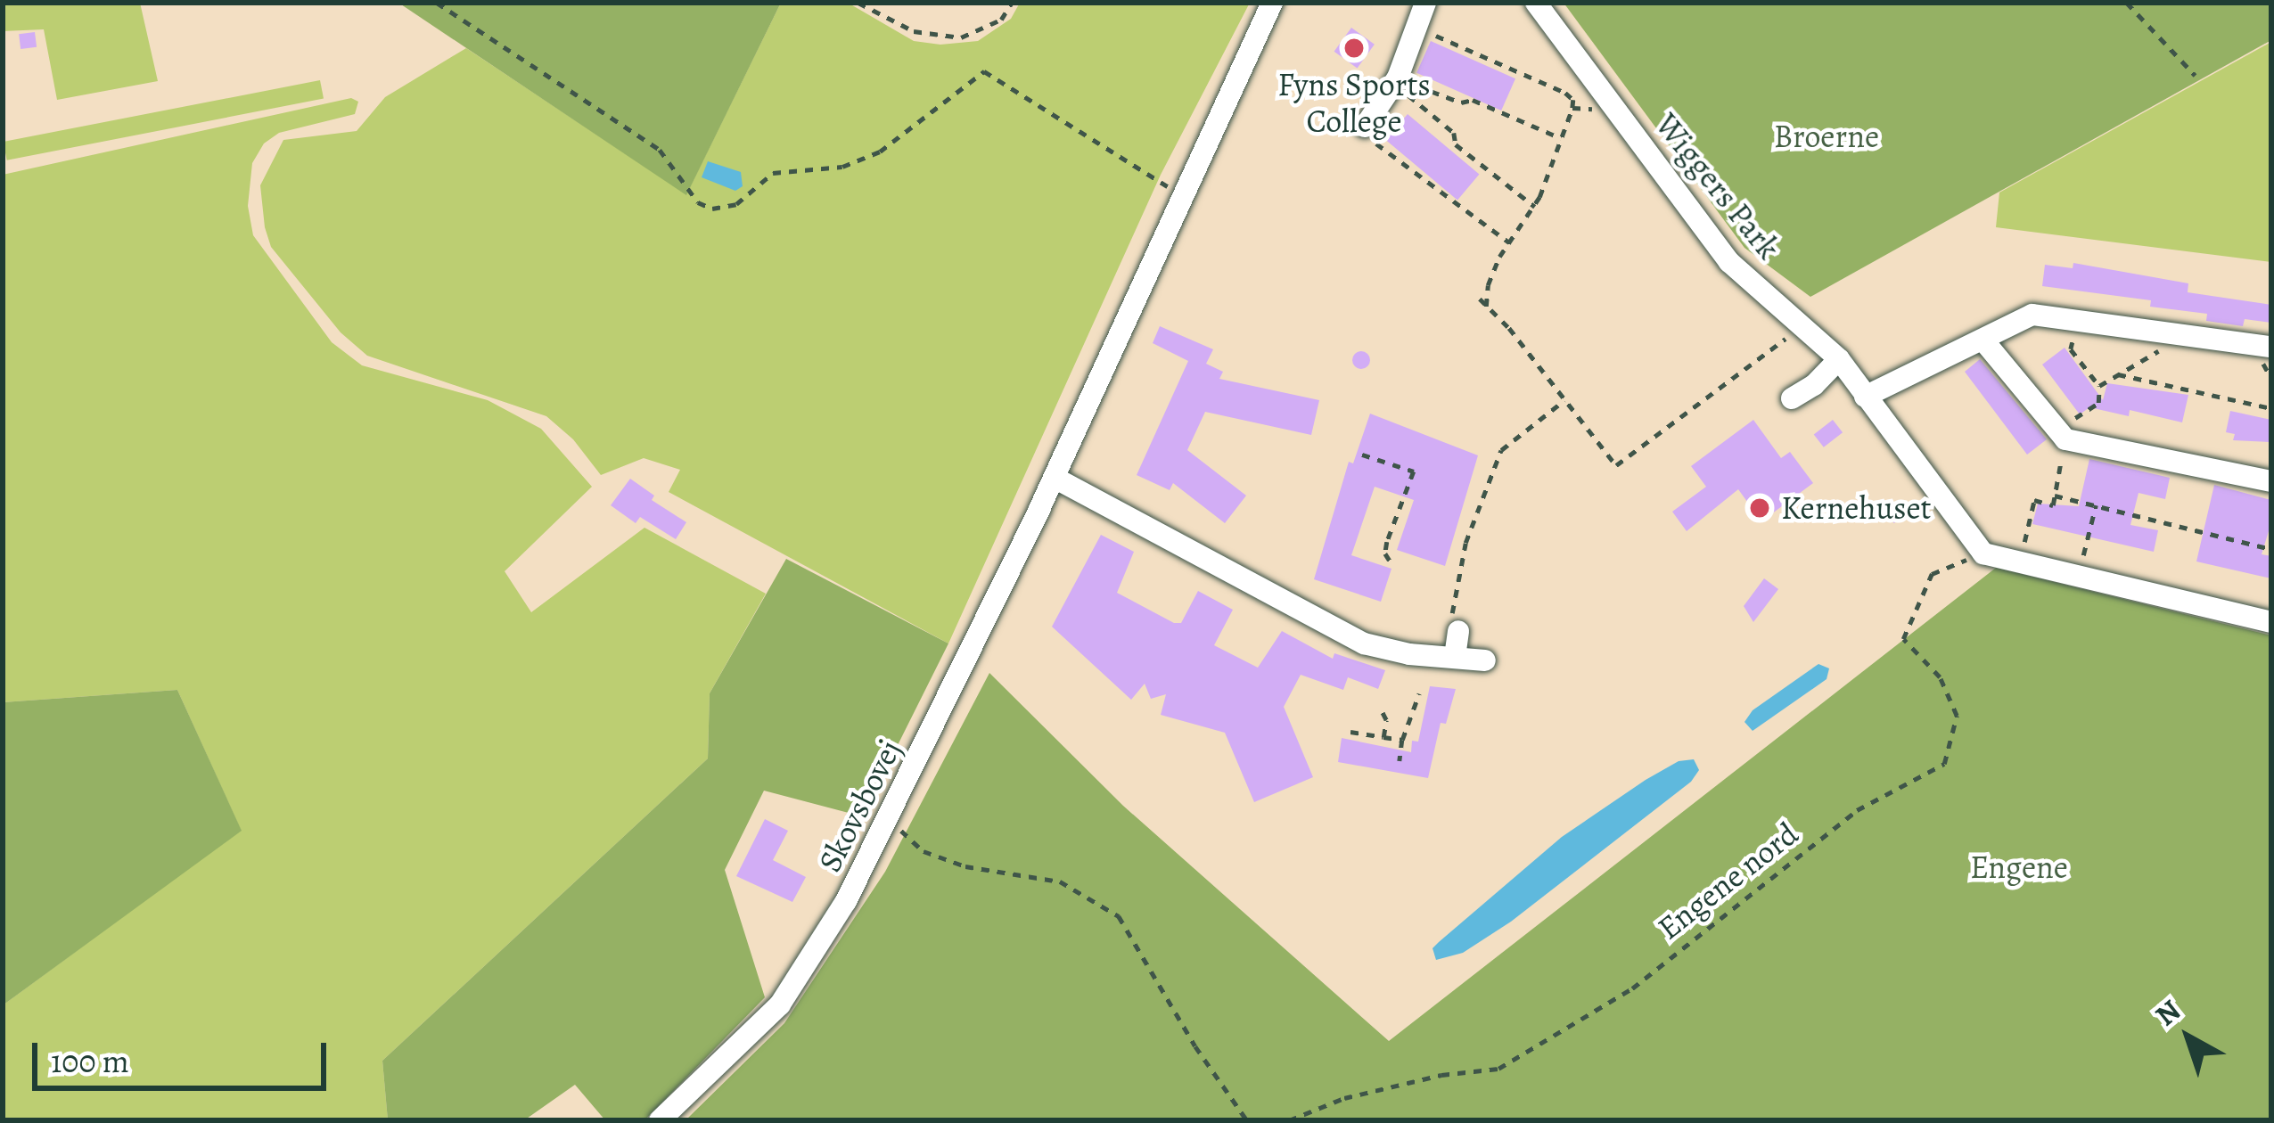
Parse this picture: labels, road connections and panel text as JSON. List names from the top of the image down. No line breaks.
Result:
{"streets":{"street":["Wiggers Park","Skovsbovej"],"path":["Engene nord"]},"crossings":[["Wiggers Park","Engene nord"]],"parks":["Broerne","Engene"],"places":["Fyns Sports College","Kernehuset"],"scale_bar":"100 m","north":"top left"}
